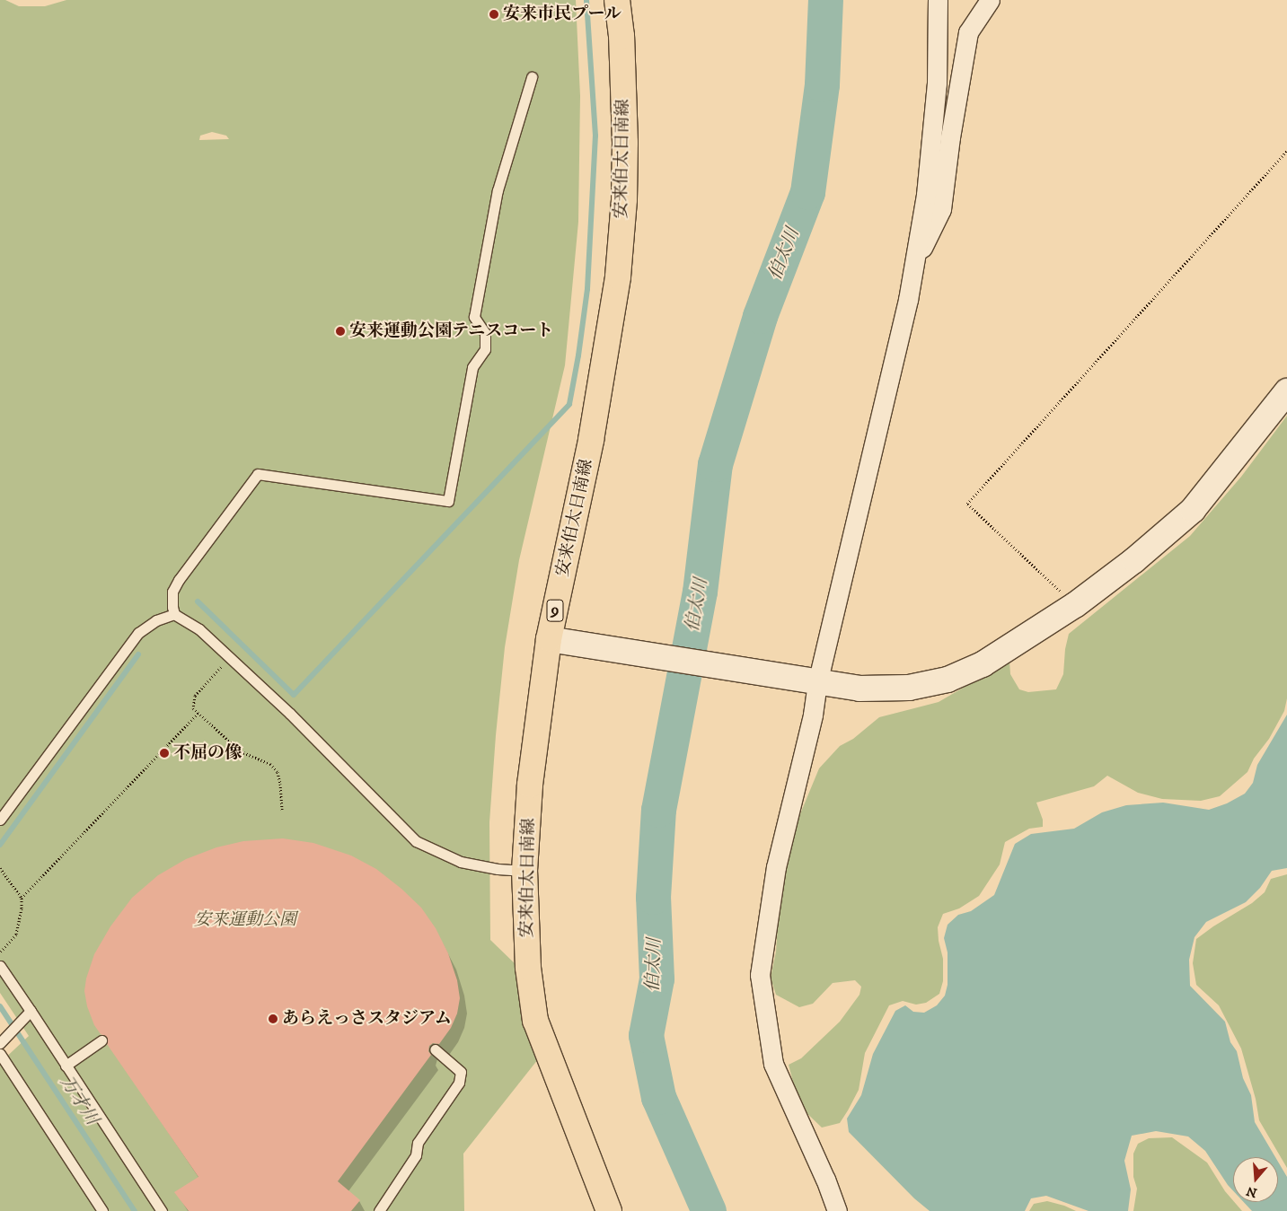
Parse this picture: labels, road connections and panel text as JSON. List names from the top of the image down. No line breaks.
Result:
{"streets":{"main road":["安来伯太日南線","9"]},"water":["伯太川","万才川"],"parks":["安来運動公園"],"places":["安来市民プール","安来運動公園テニスコート","不屈の像","あらえっさスタジアム"],"north":"bottom"}
